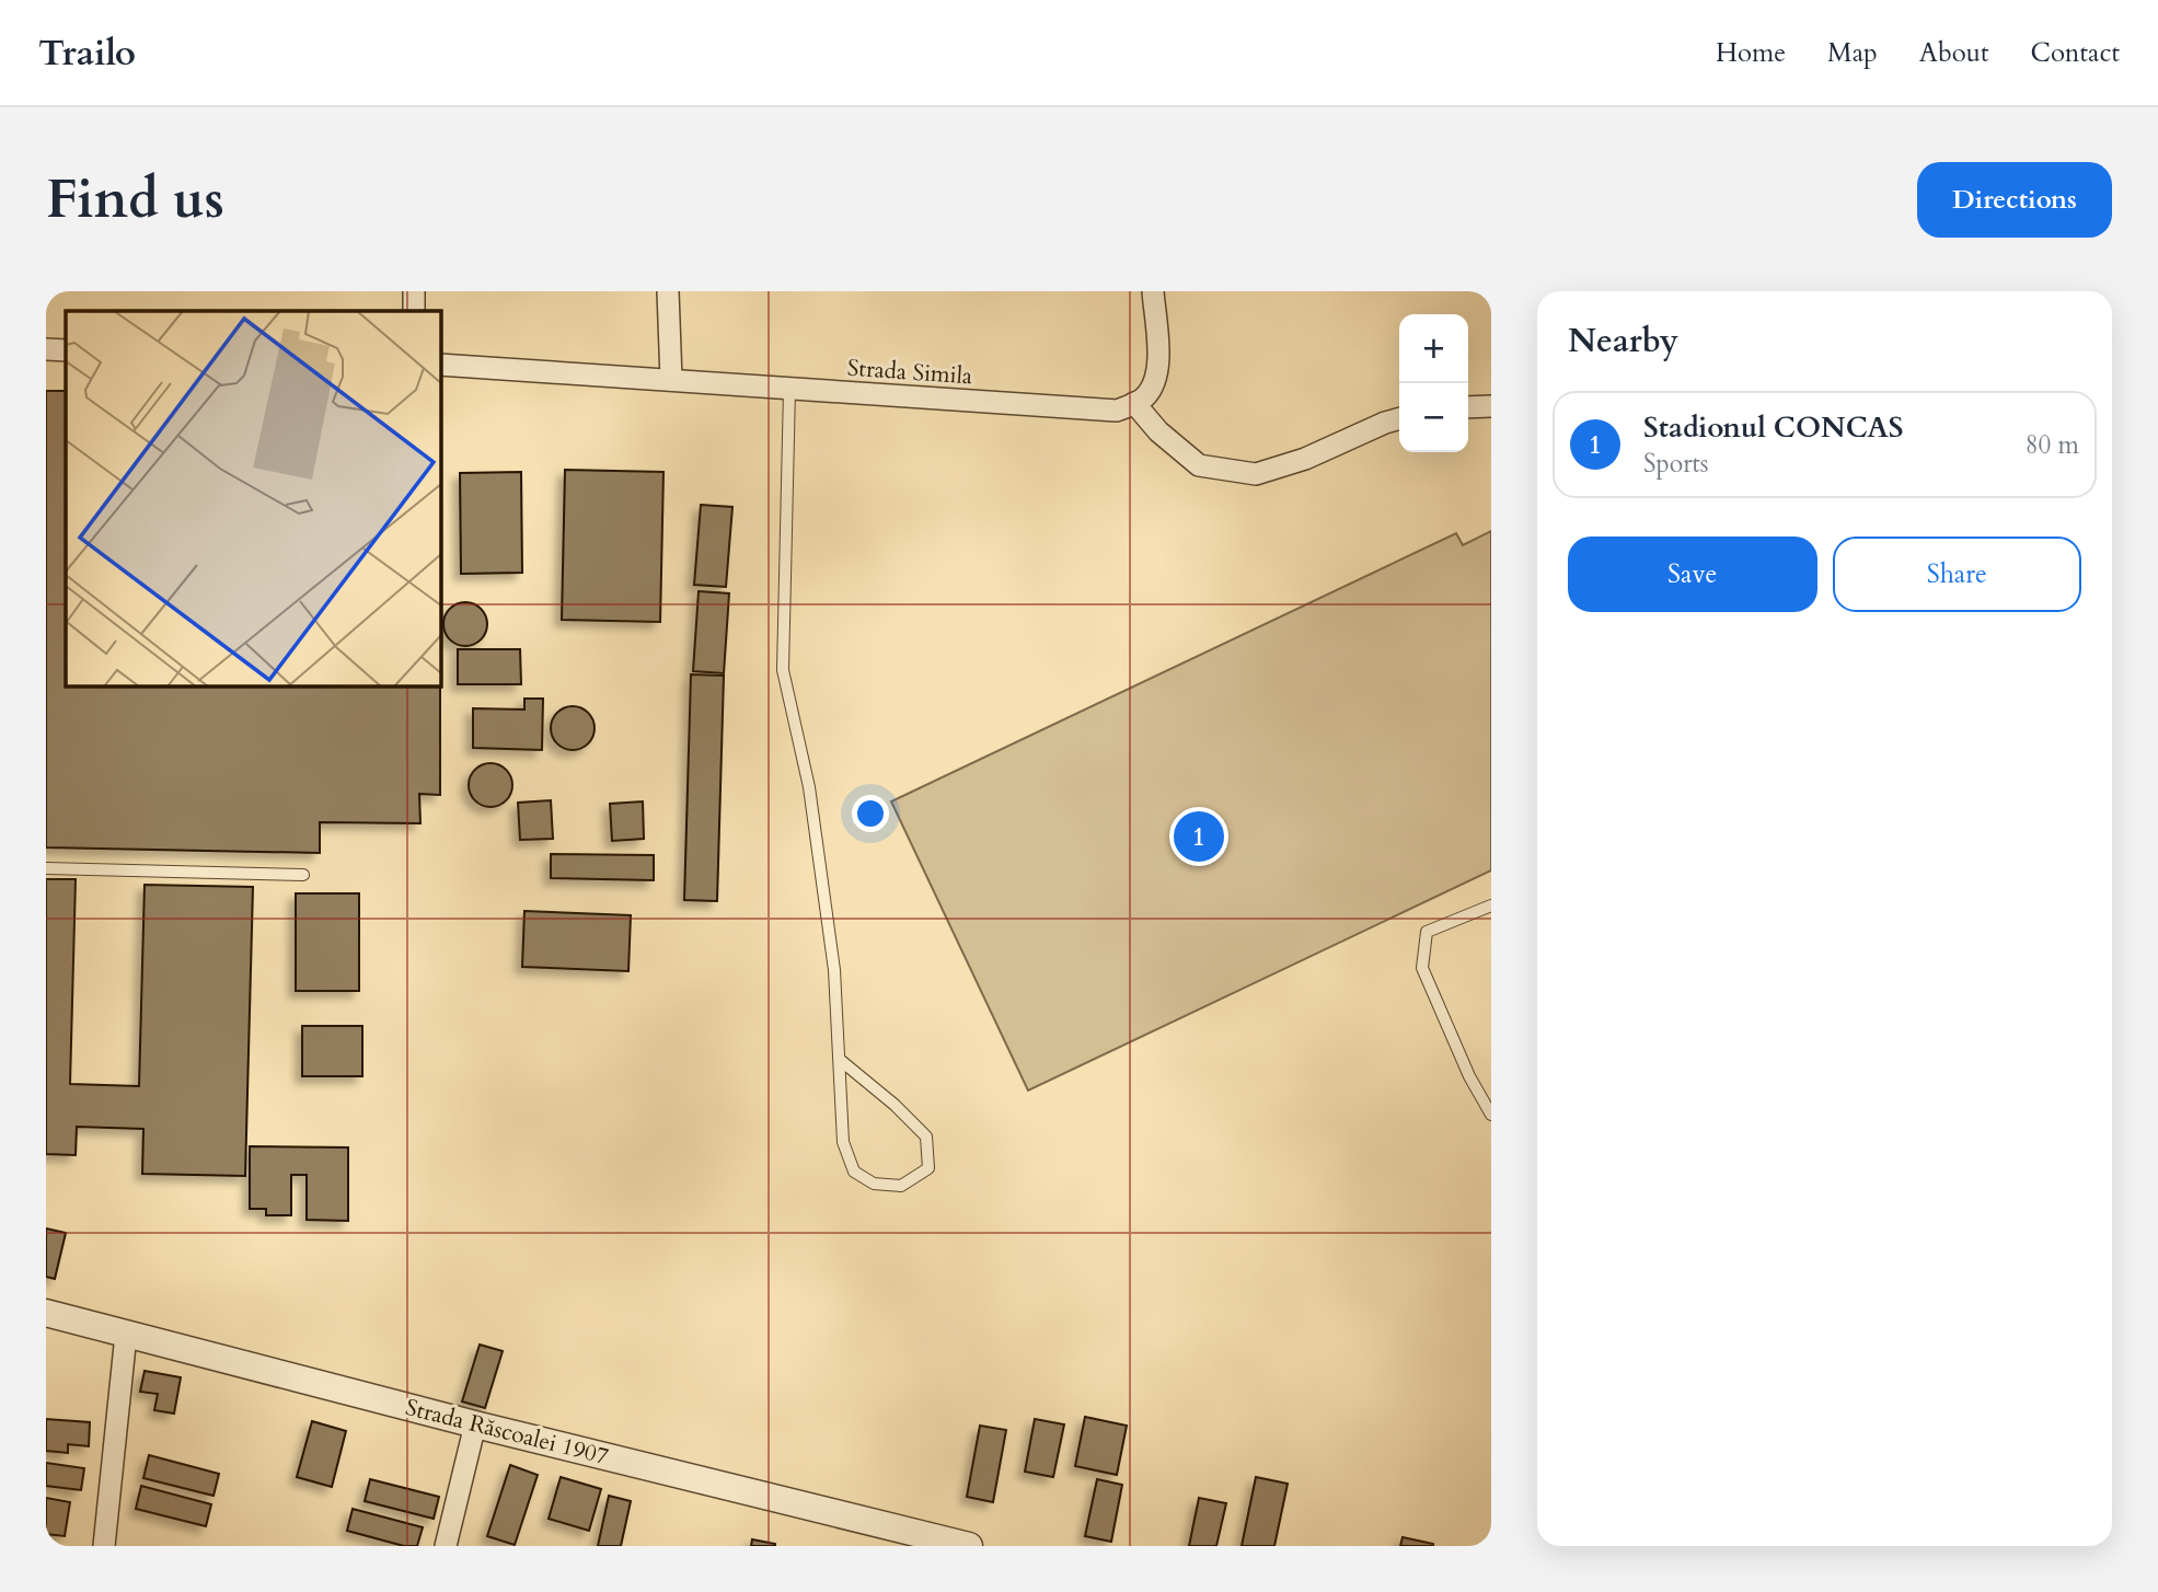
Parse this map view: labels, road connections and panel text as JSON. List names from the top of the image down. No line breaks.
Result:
{"streets":{"street":["Strada Simila","Strada Răscoalei 1907"]},"page":{"header":"Trailo","nav":["Home","Map","About","Contact"],"buttons":["Directions",["Save","Share"]],"title":"Find us","heading":"Nearby","map_buttons":["+","−"],"list":[{"mark":"1","name":"Stadionul CONCAS","note":"Sports","value":"80 m"}],"pins":"1"}}
